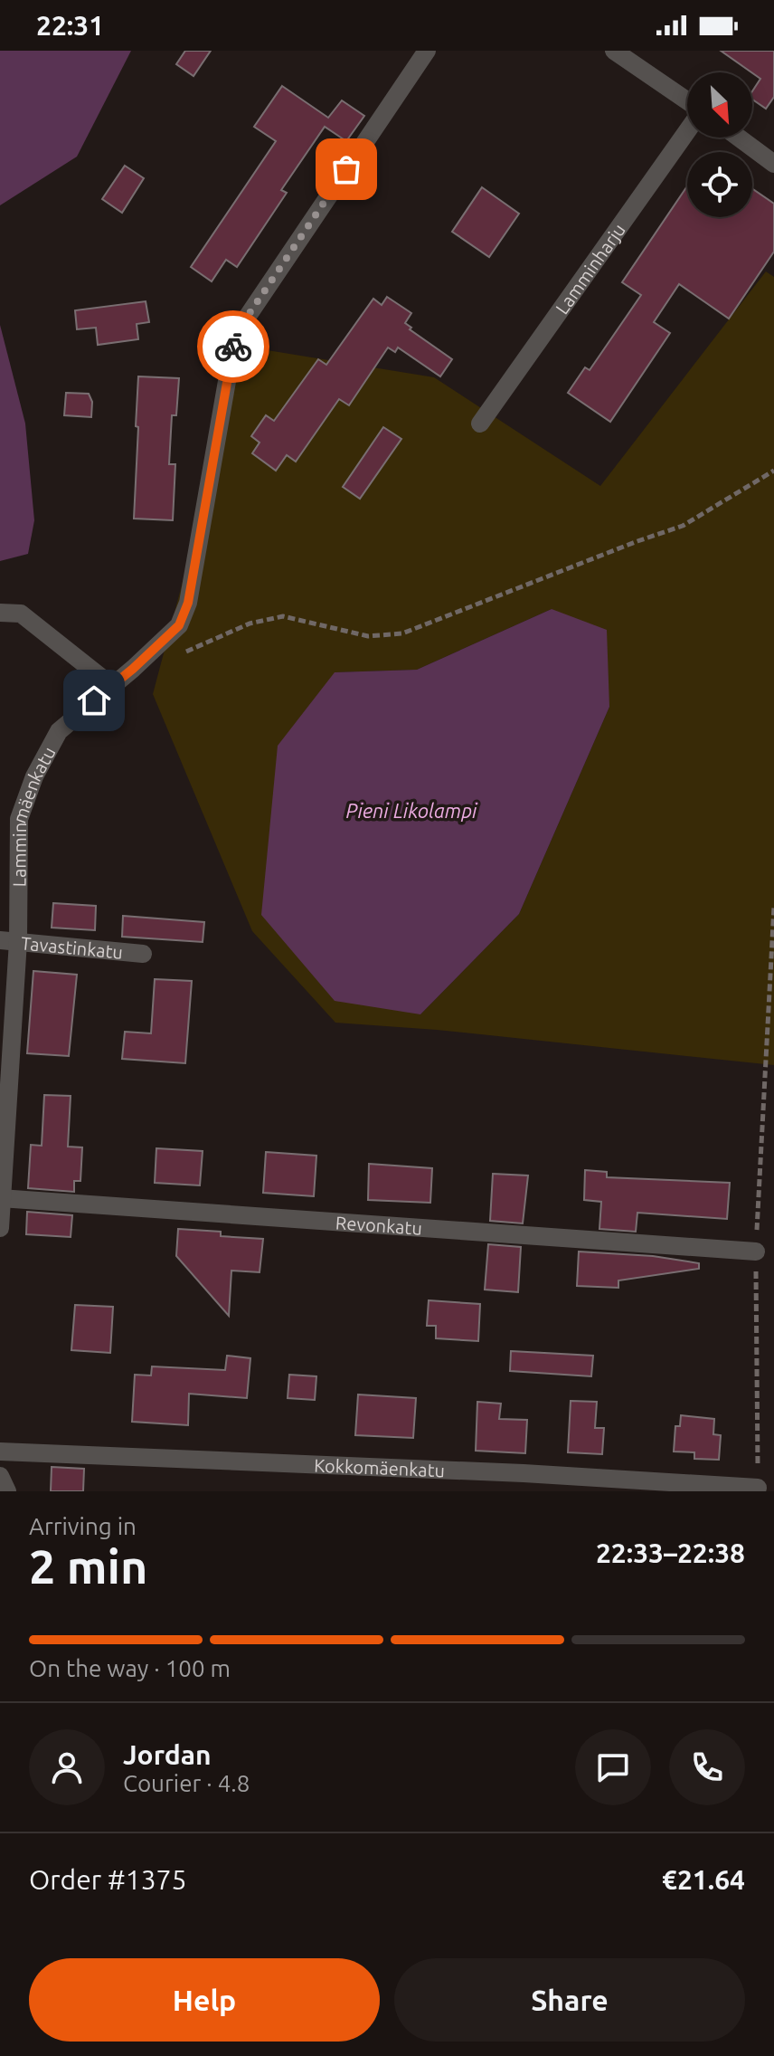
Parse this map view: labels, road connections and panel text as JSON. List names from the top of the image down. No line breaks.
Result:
{"streets":{"street":["Lamminharju","Lamminmäenkatu","Tavastinkatu","Revonkatu","Kokkomäenkatu"]},"crossings":[["Lamminmäenkatu","Tavastinkatu"],["Lamminmäenkatu","Revonkatu"]],"water":["Pieni Likolampi"],"north":"bottom right","page":{"status":"22:31","heading":["2 min","Arriving in","22:33–22:38"],"panel":["Jordan","Courier · 4.8","Order #1375","€21.64"],"bar":"On the way · 100 m","buttons":["Help","Share"]}}
